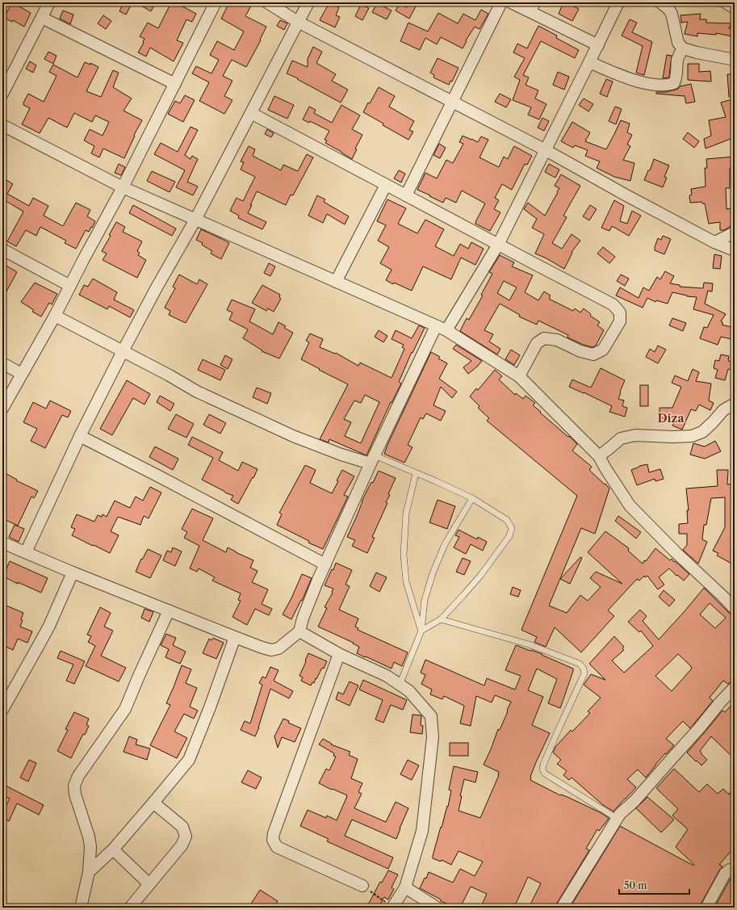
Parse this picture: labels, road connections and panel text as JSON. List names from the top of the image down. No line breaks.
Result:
{"districts":["Diza"],"scale_bar":"50 m"}
